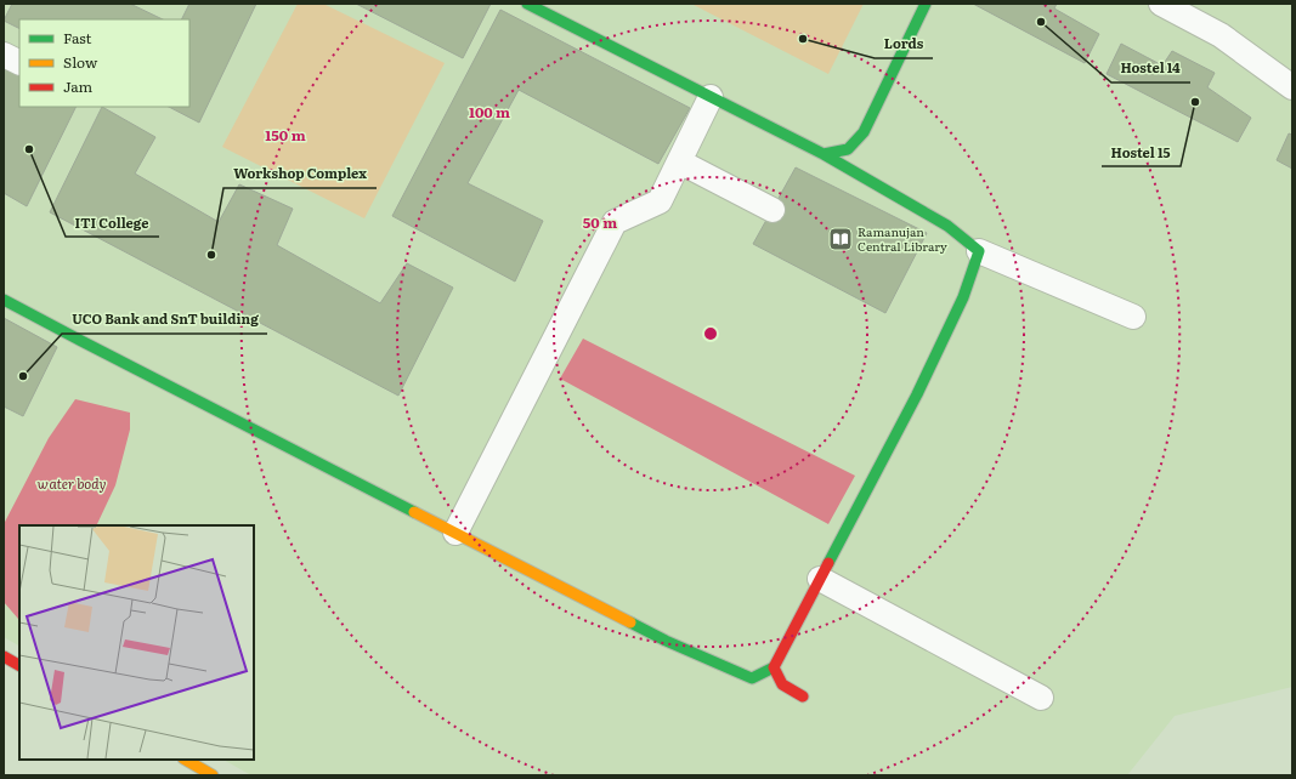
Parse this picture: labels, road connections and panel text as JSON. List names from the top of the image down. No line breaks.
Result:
{"water":["water body"],"places":{"other":["Hostel 14","Lords","Hostel 15","ITI College","Workshop Complex","UCO Bank and SnT building"],"library":["Ramanujan Central Library"]},"legend":["Fast","Slow","Jam"],"rings":["100 m","150 m","50 m"]}
